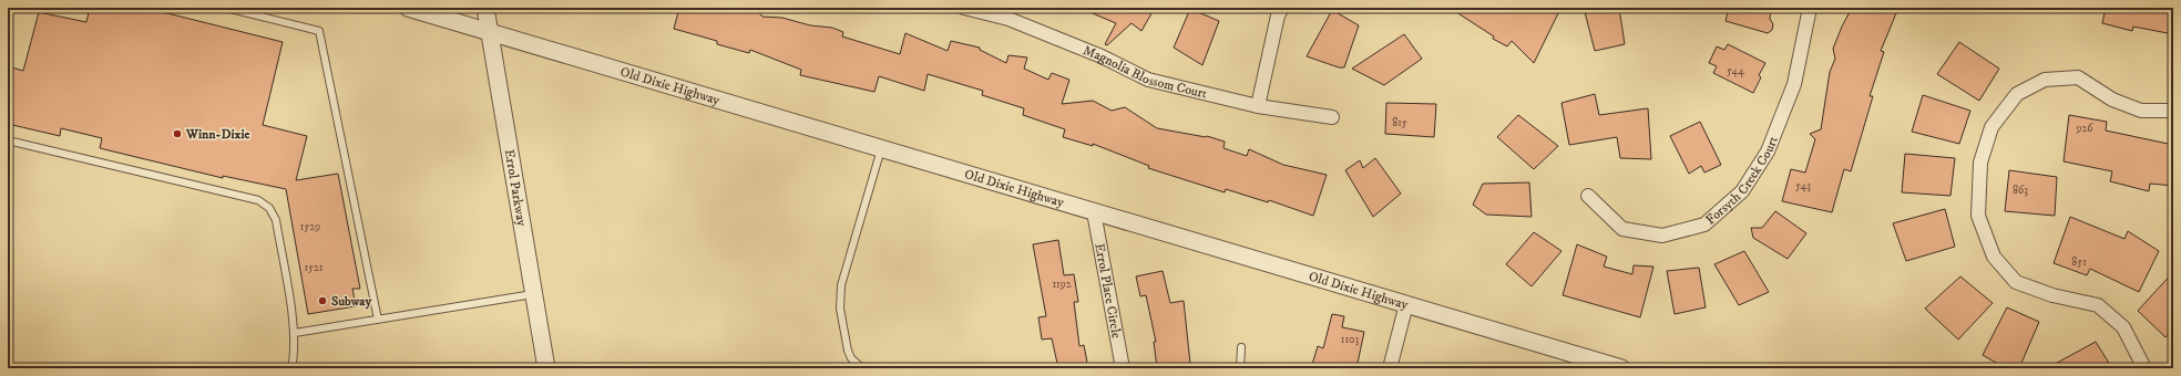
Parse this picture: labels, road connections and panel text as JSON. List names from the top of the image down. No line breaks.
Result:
{"streets":{"street":["Magnolia Blossom Court","Old Dixie Highway","Forsyth Creek Court","Errol Parkway","Errol Place Circle"]},"crossings":[["Old Dixie Highway","Errol Parkway"],["Old Dixie Highway","Errol Place Circle"]],"places":["Winn-Dixie","Subway"],"house_numbers":["544","815","926","543","863","1529","851","1521","1192","1103"]}
